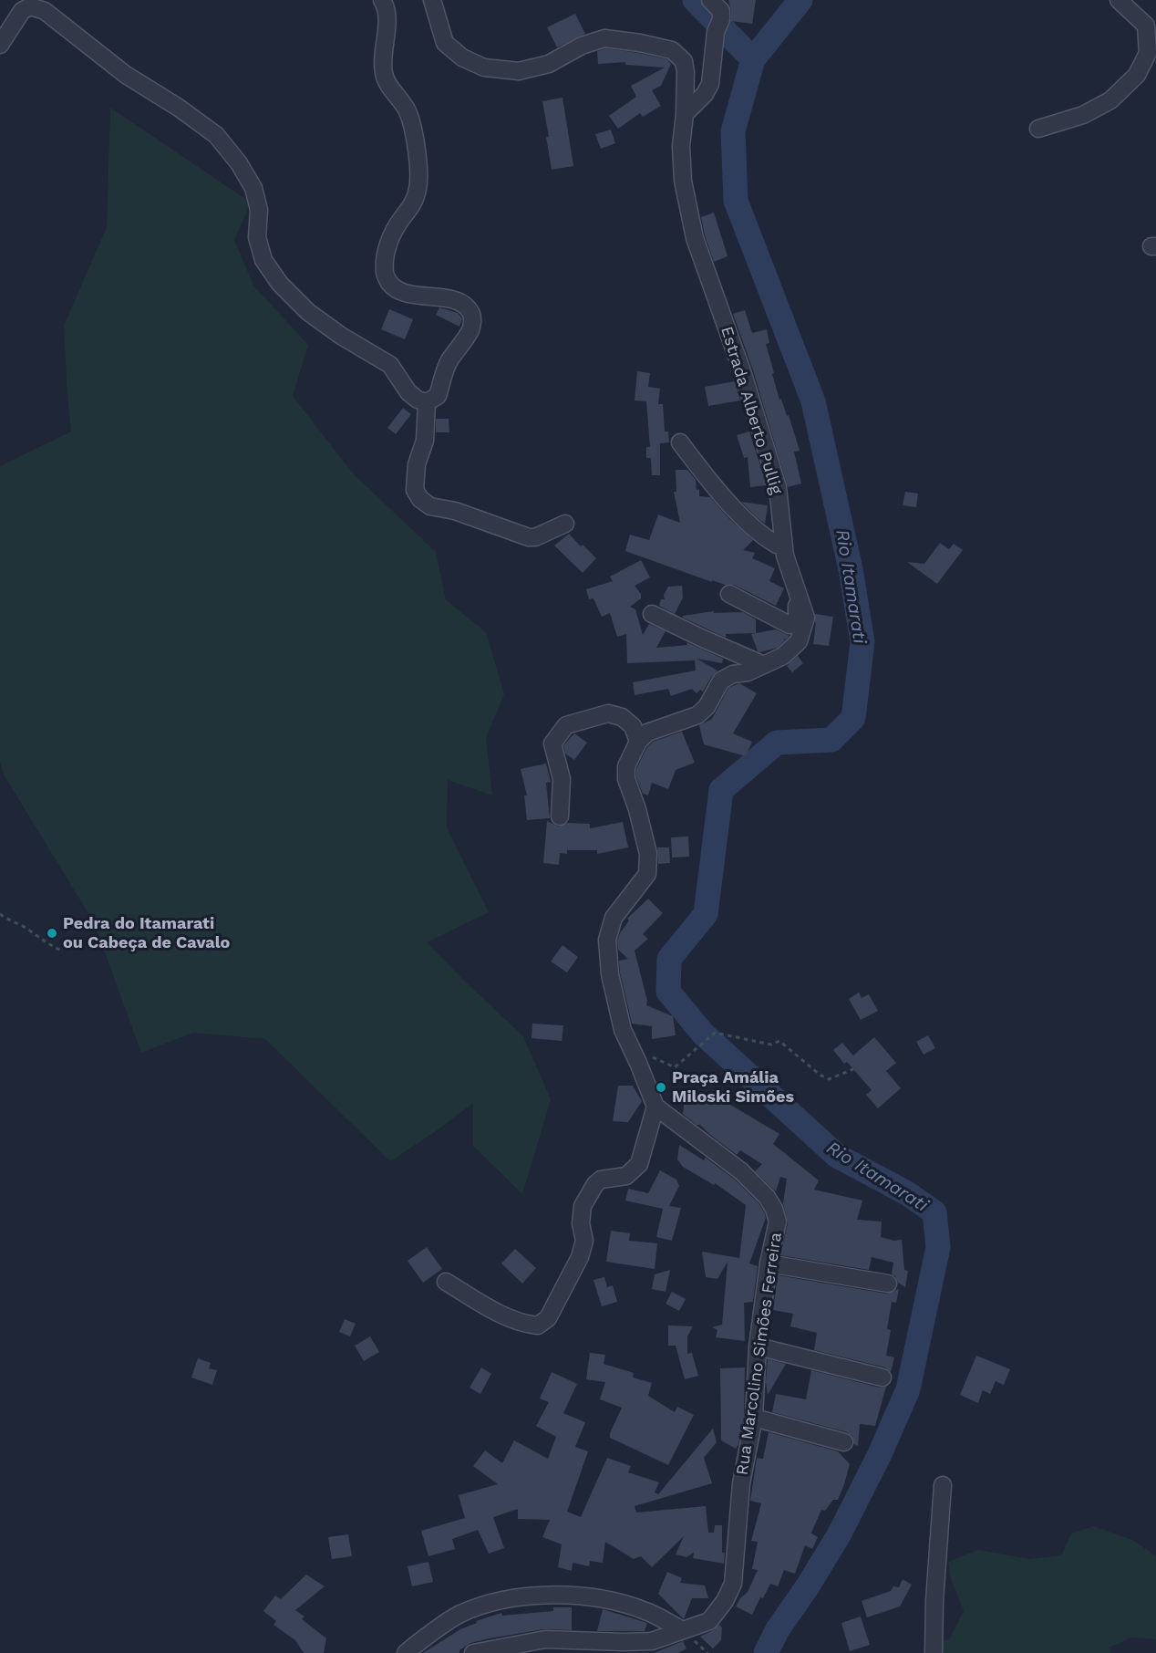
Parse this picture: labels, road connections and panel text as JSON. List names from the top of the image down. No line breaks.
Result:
{"streets":{"street":["Estrada Alberto Pullig","Rua Marcolino Simões Ferreira"]},"water":["Rio Itamarati"],"places":["Pedra do Itamarati ou Cabeça de Cavalo","Praça Amália Miloski Simões"]}
